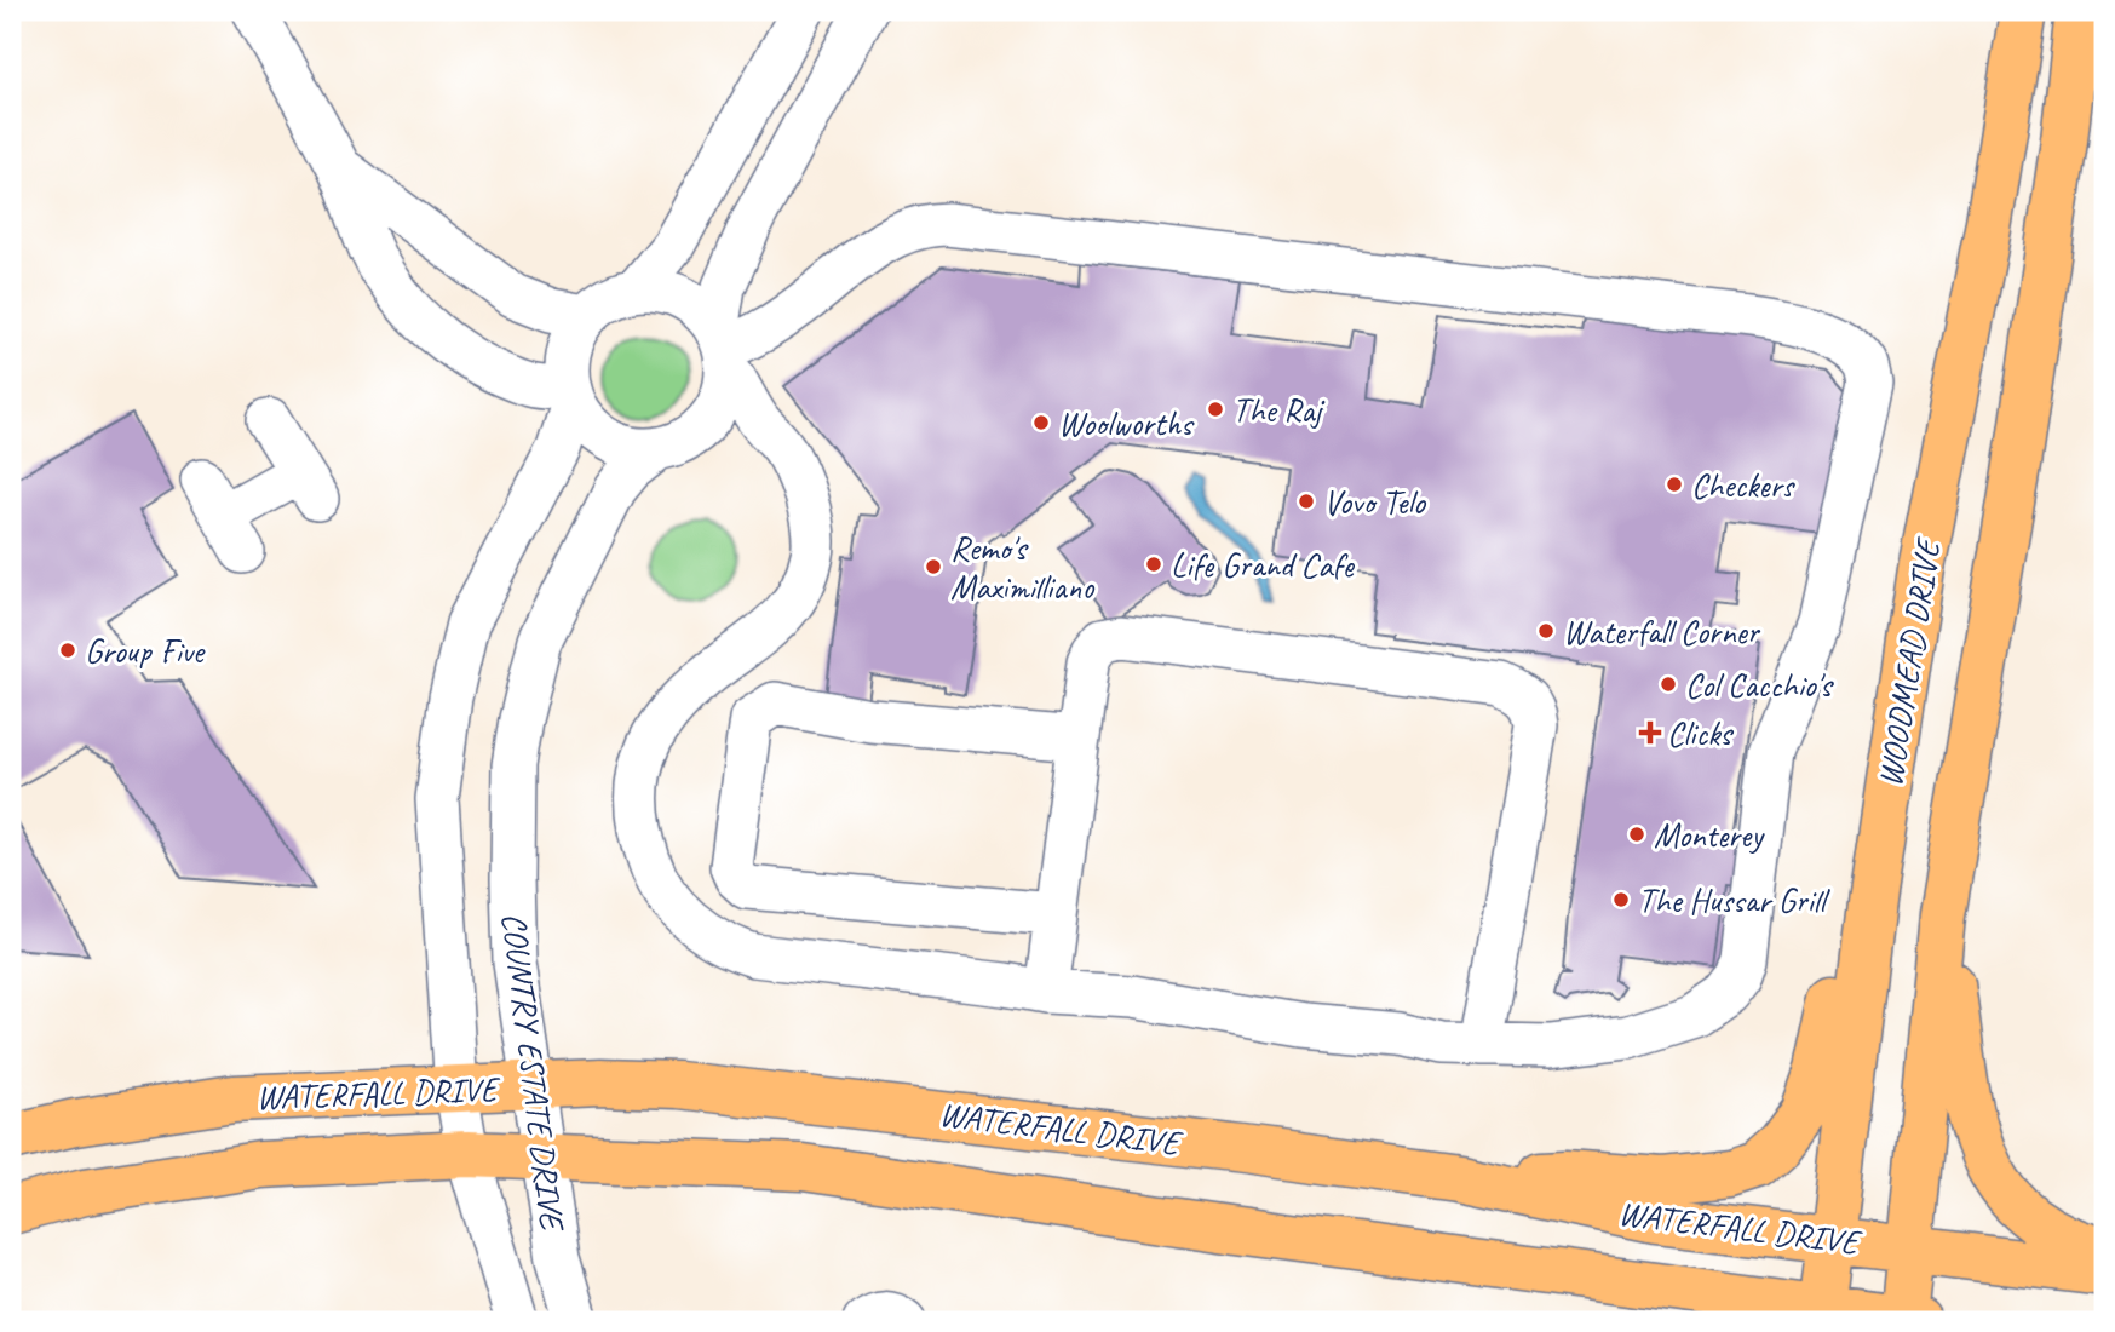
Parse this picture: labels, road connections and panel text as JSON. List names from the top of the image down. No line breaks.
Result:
{"streets":{"main road":["WOODMEAD DRIVE","WATERFALL DRIVE"],"street":["COUNTRY ESTATE DRIVE"]},"crossings":[["WOODMEAD DRIVE","WATERFALL DRIVE"],["COUNTRY ESTATE DRIVE","WATERFALL DRIVE"]],"places":{"other":["The Raj","Woolworths","Checkers","Vovo Telo","Life Grand Cafe","Remo's Maximilliano","Waterfall Corner","Group Five","Col Cacchio's","Monterey","The Hussar Grill"],"health":["Clicks"]}}
